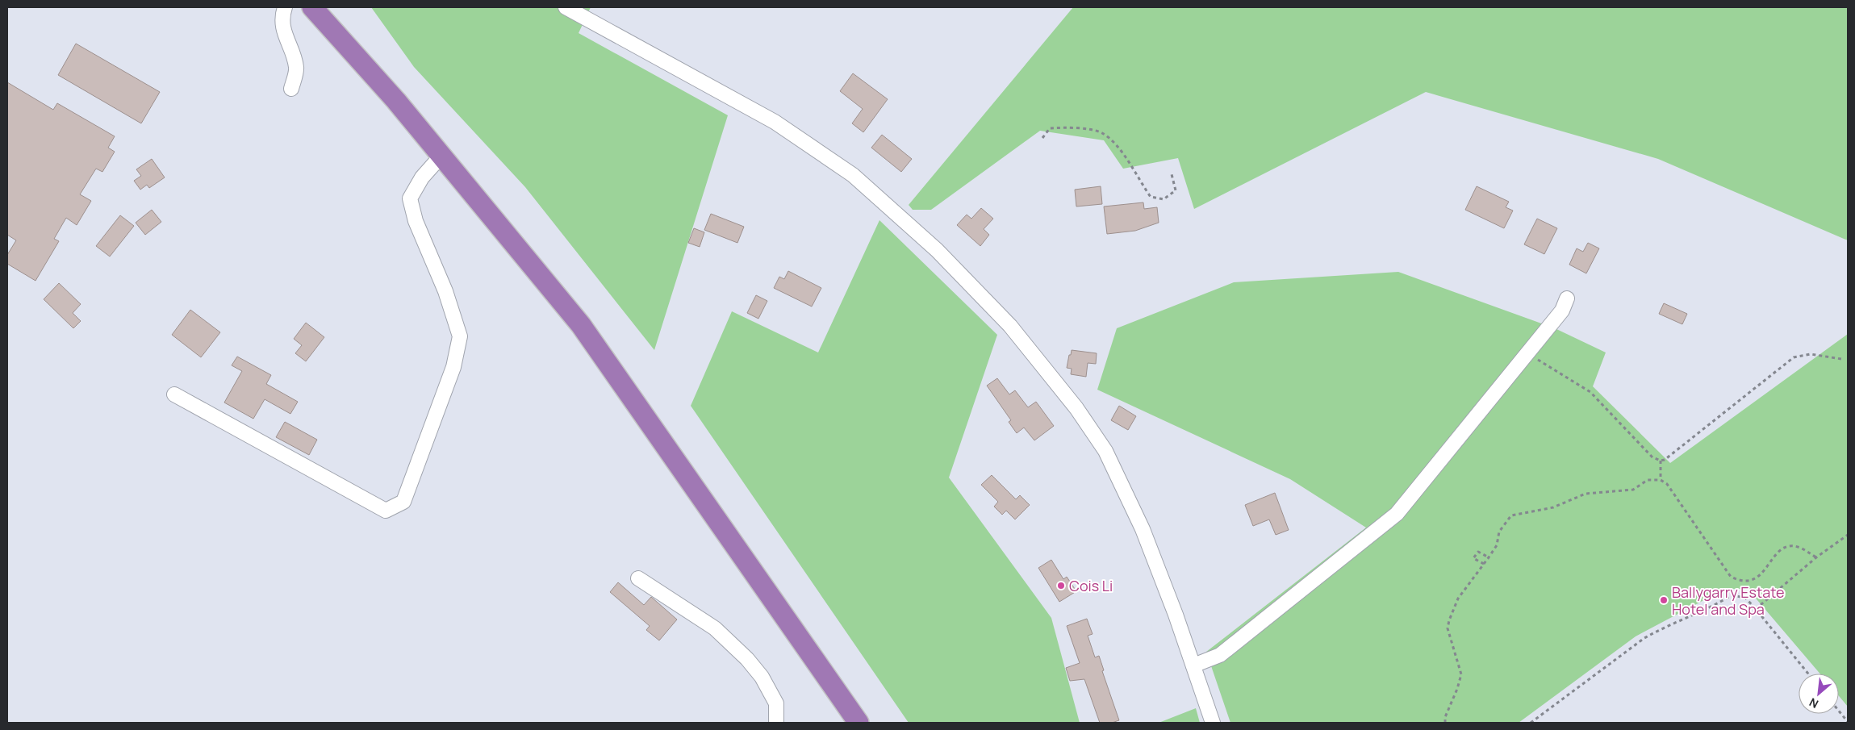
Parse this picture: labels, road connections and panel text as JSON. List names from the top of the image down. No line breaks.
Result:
{"places":["Cois Li","Ballygarry Estate Hotel and Spa"],"north":"bottom left"}
